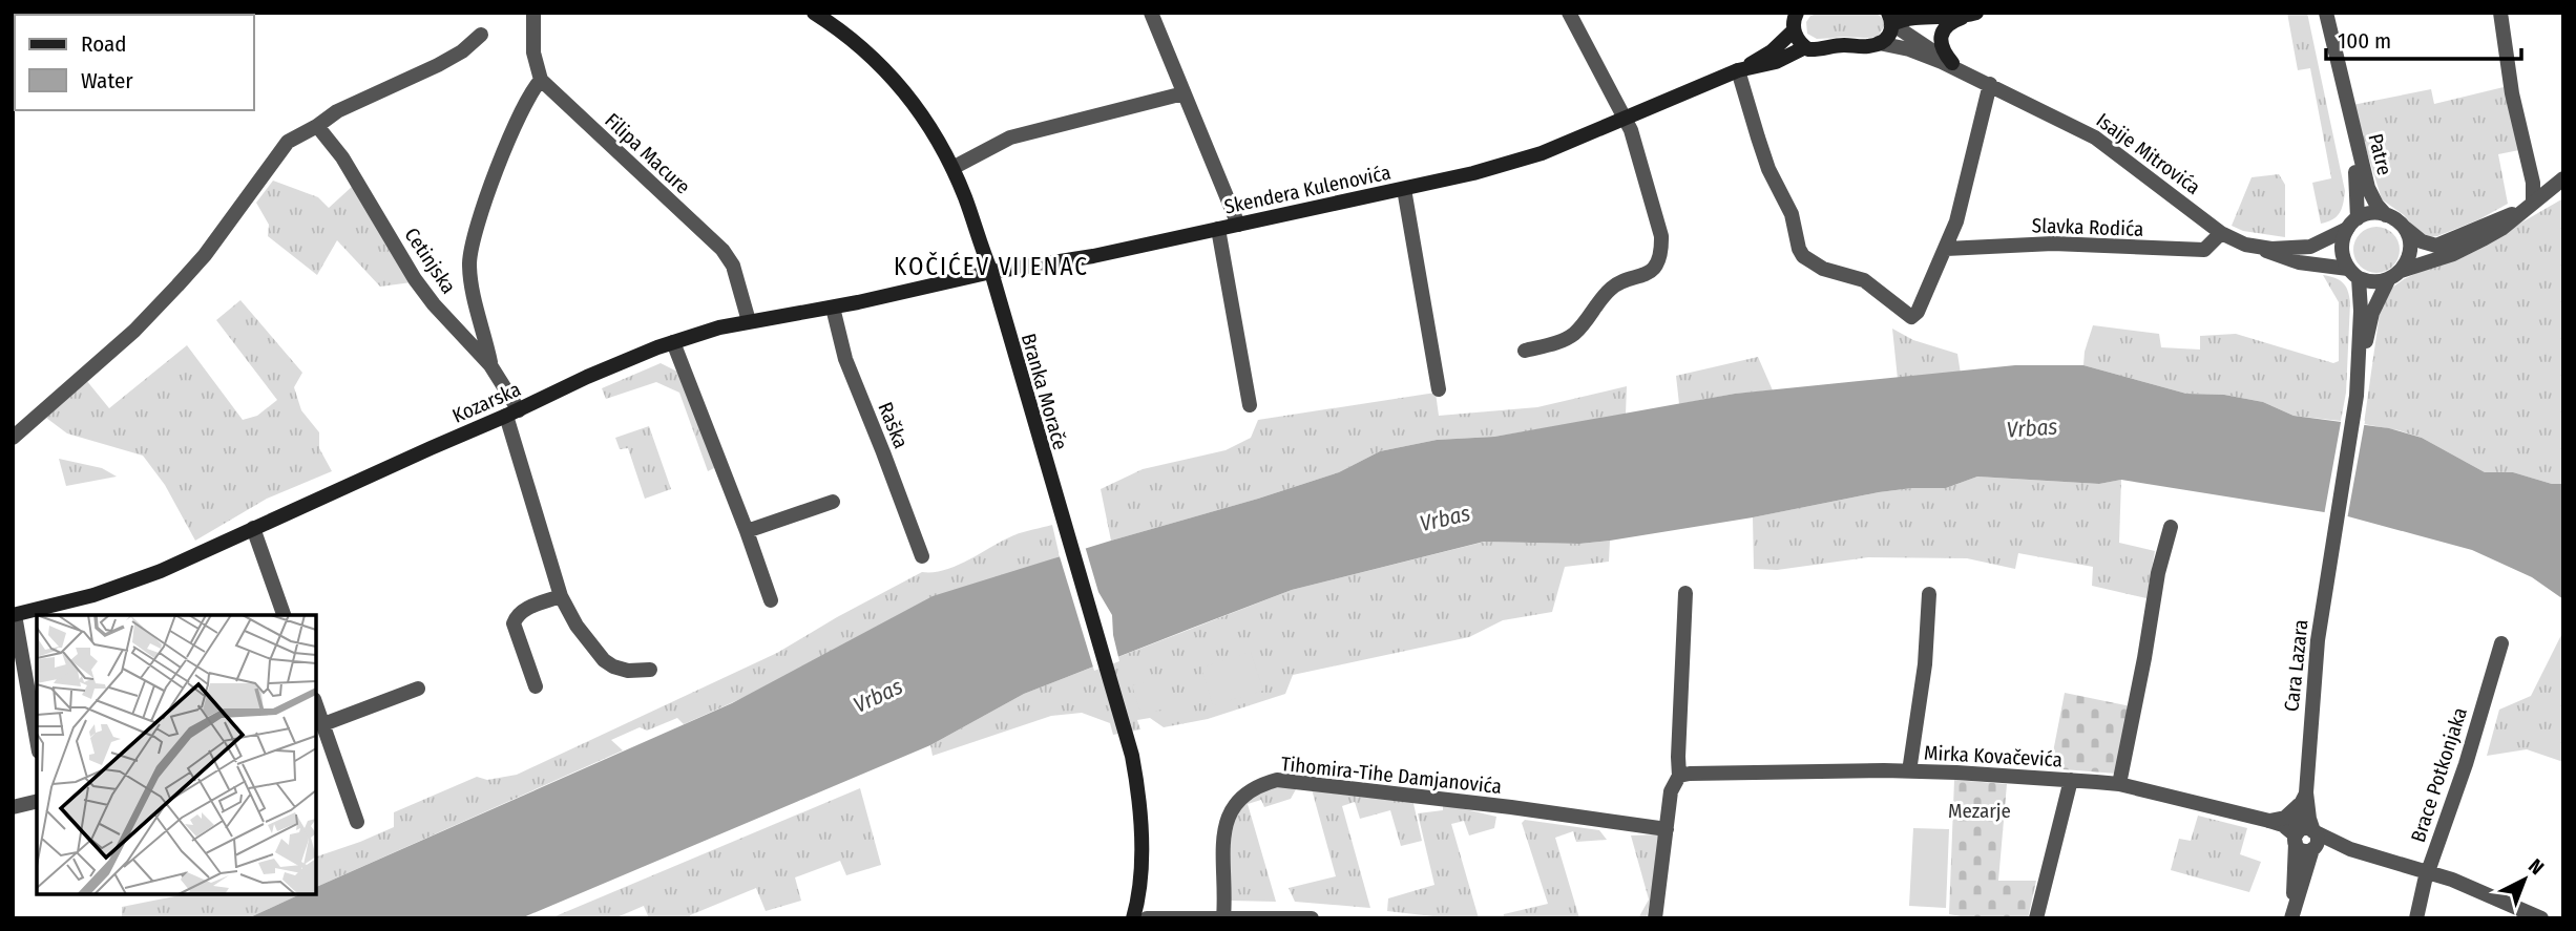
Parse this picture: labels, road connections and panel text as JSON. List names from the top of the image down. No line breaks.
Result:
{"streets":{"main road":["Skendera Kulenovića","Branka Morače","Kozarska"],"street":["Filipa Macure","Isaije Mitrovića","Patre","Slavka Rodića","Cetinjska","Raška","Cara Lazara","Mirka Kovačevića","Tihomira-Tihe Damjanovića","Brace Potkonjaka"]},"crossings":[["Filipa Macure","Kozarska"],["Isaije Mitrovića","Patre"],["Isaije Mitrovića","Slavka Rodića"],["Patre","Cara Lazara"],["Skendera Kulenovića","Branka Morače"],["Skendera Kulenovića","Kozarska"],["Cetinjska","Kozarska"],["Branka Morače","Kozarska"],["Kozarska","Raška"],["Cara Lazara","Mirka Kovačevića"],["Mirka Kovačevića","Brace Potkonjaka"]],"districts":["KOČIĆEV VIJENAC"],"water":["Vrbas"],"parks":["Mezarje"],"legend":["Road","Water"],"scale_bar":"100 m","north":"top right"}
